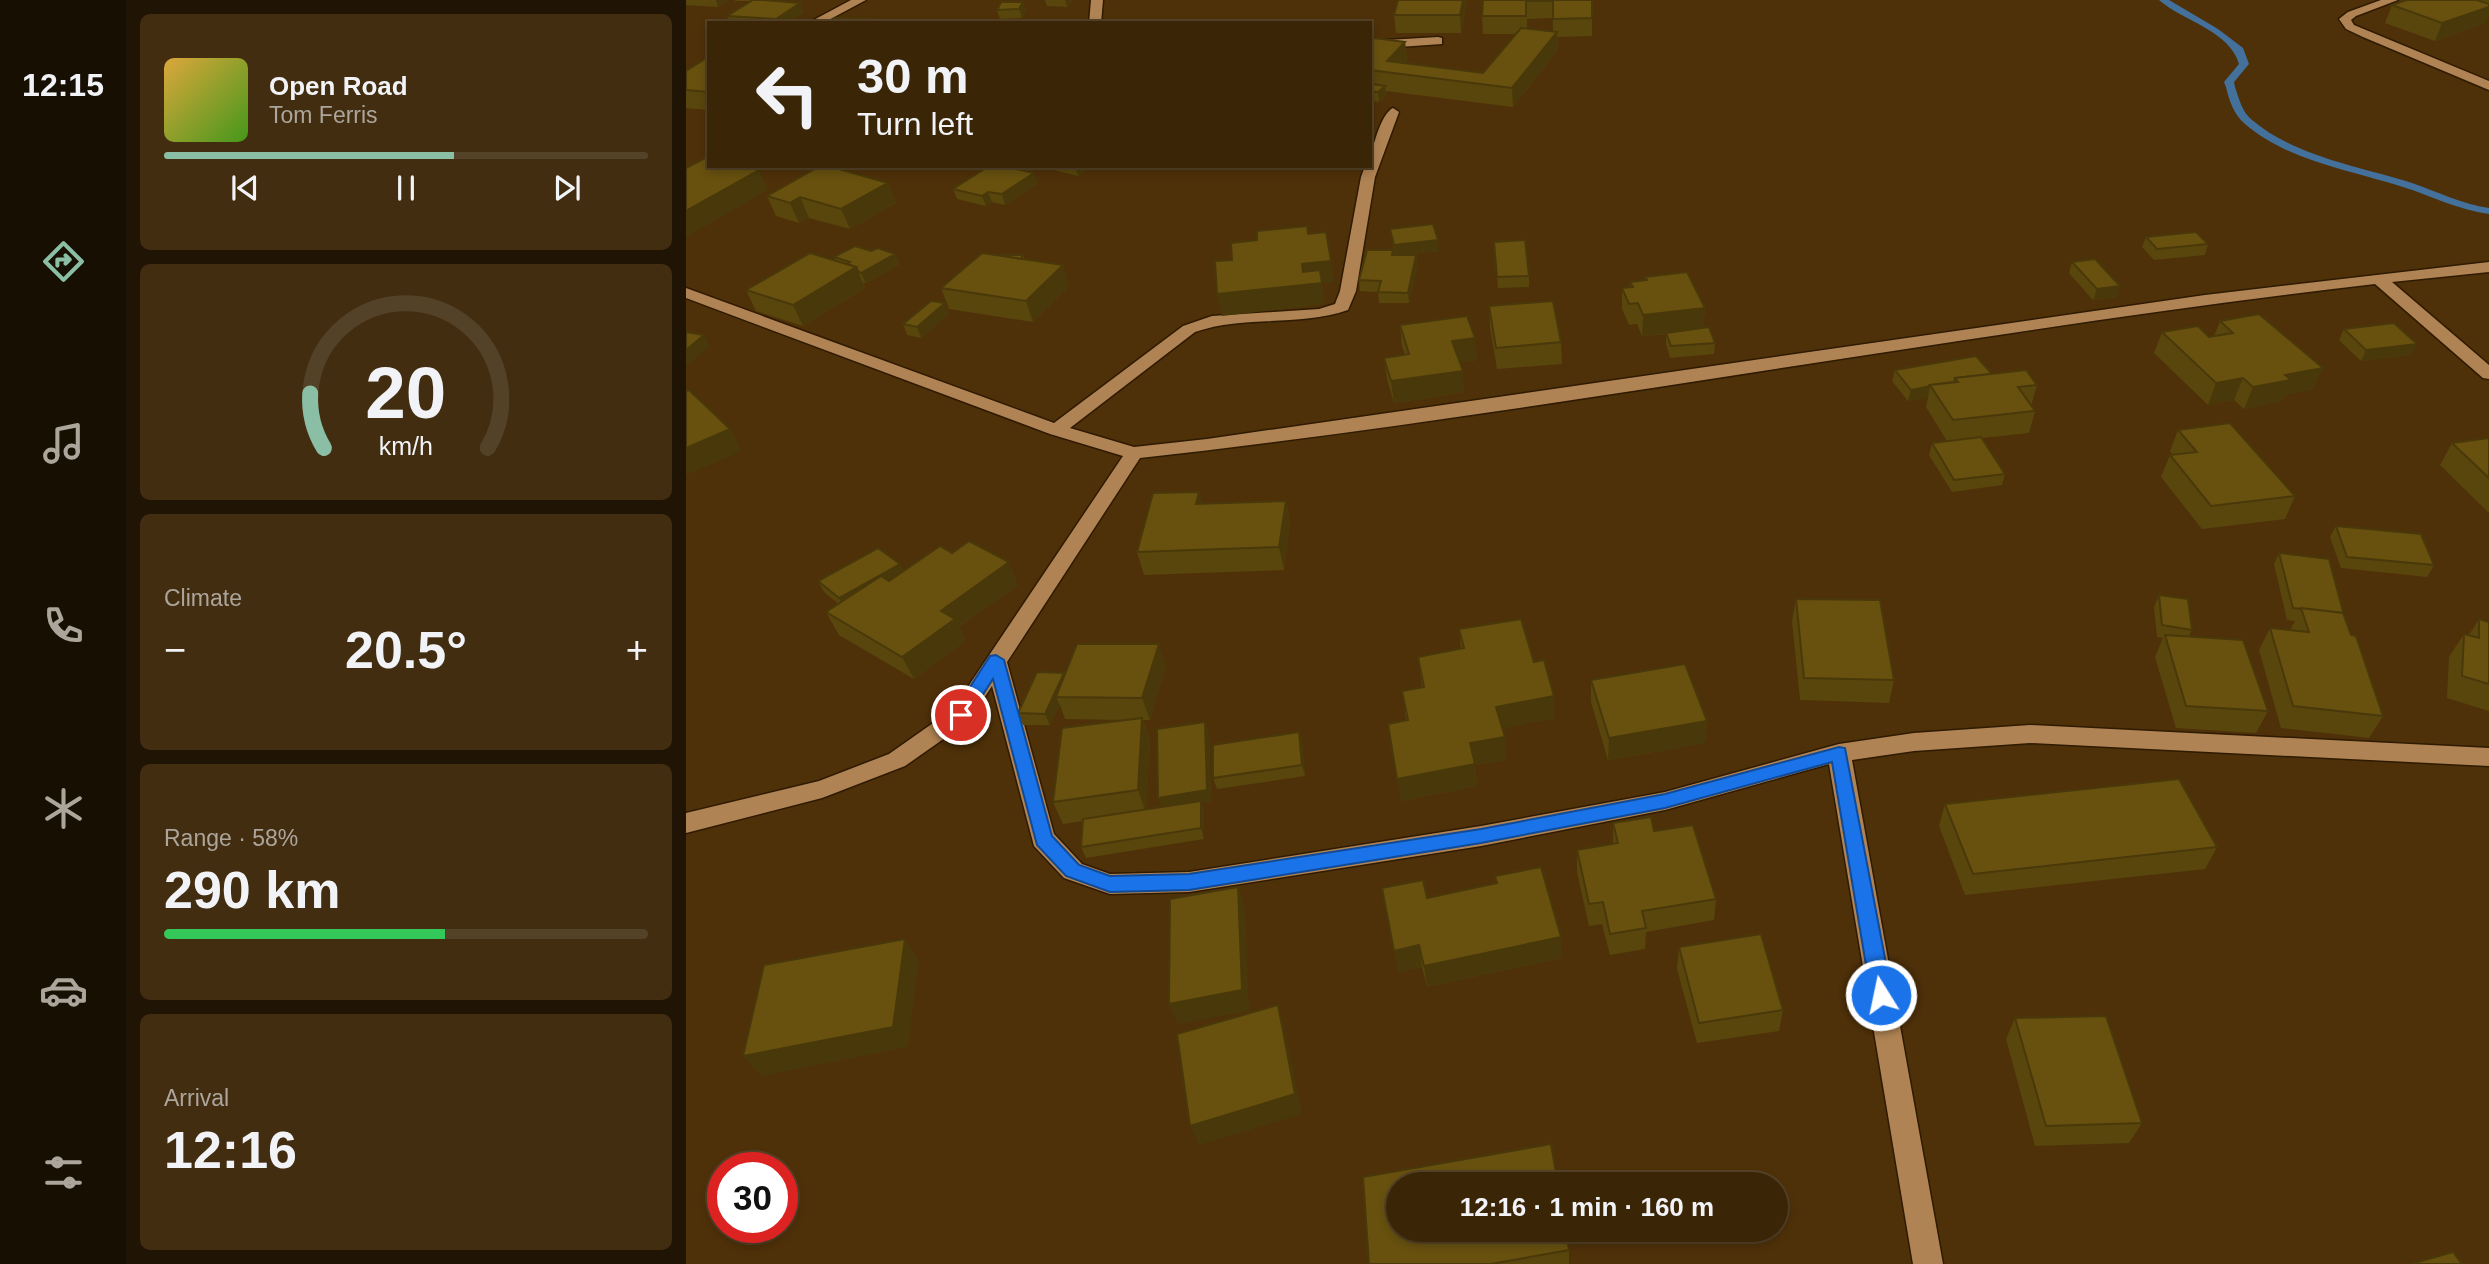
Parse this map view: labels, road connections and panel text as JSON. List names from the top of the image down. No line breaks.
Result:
{"page":{"tabs":"12:15","turn":["30 m","Turn left"],"song":["Open Road","Tom Ferris"],"tile":["Climate",["Range · 58%","290 km"],["Arrival","12:16"]],"heat":["−","20.5°","+"],"limit":"30","trip":"12:16 · 1 min · 160 m","gauge":["20","km/h"]}}
